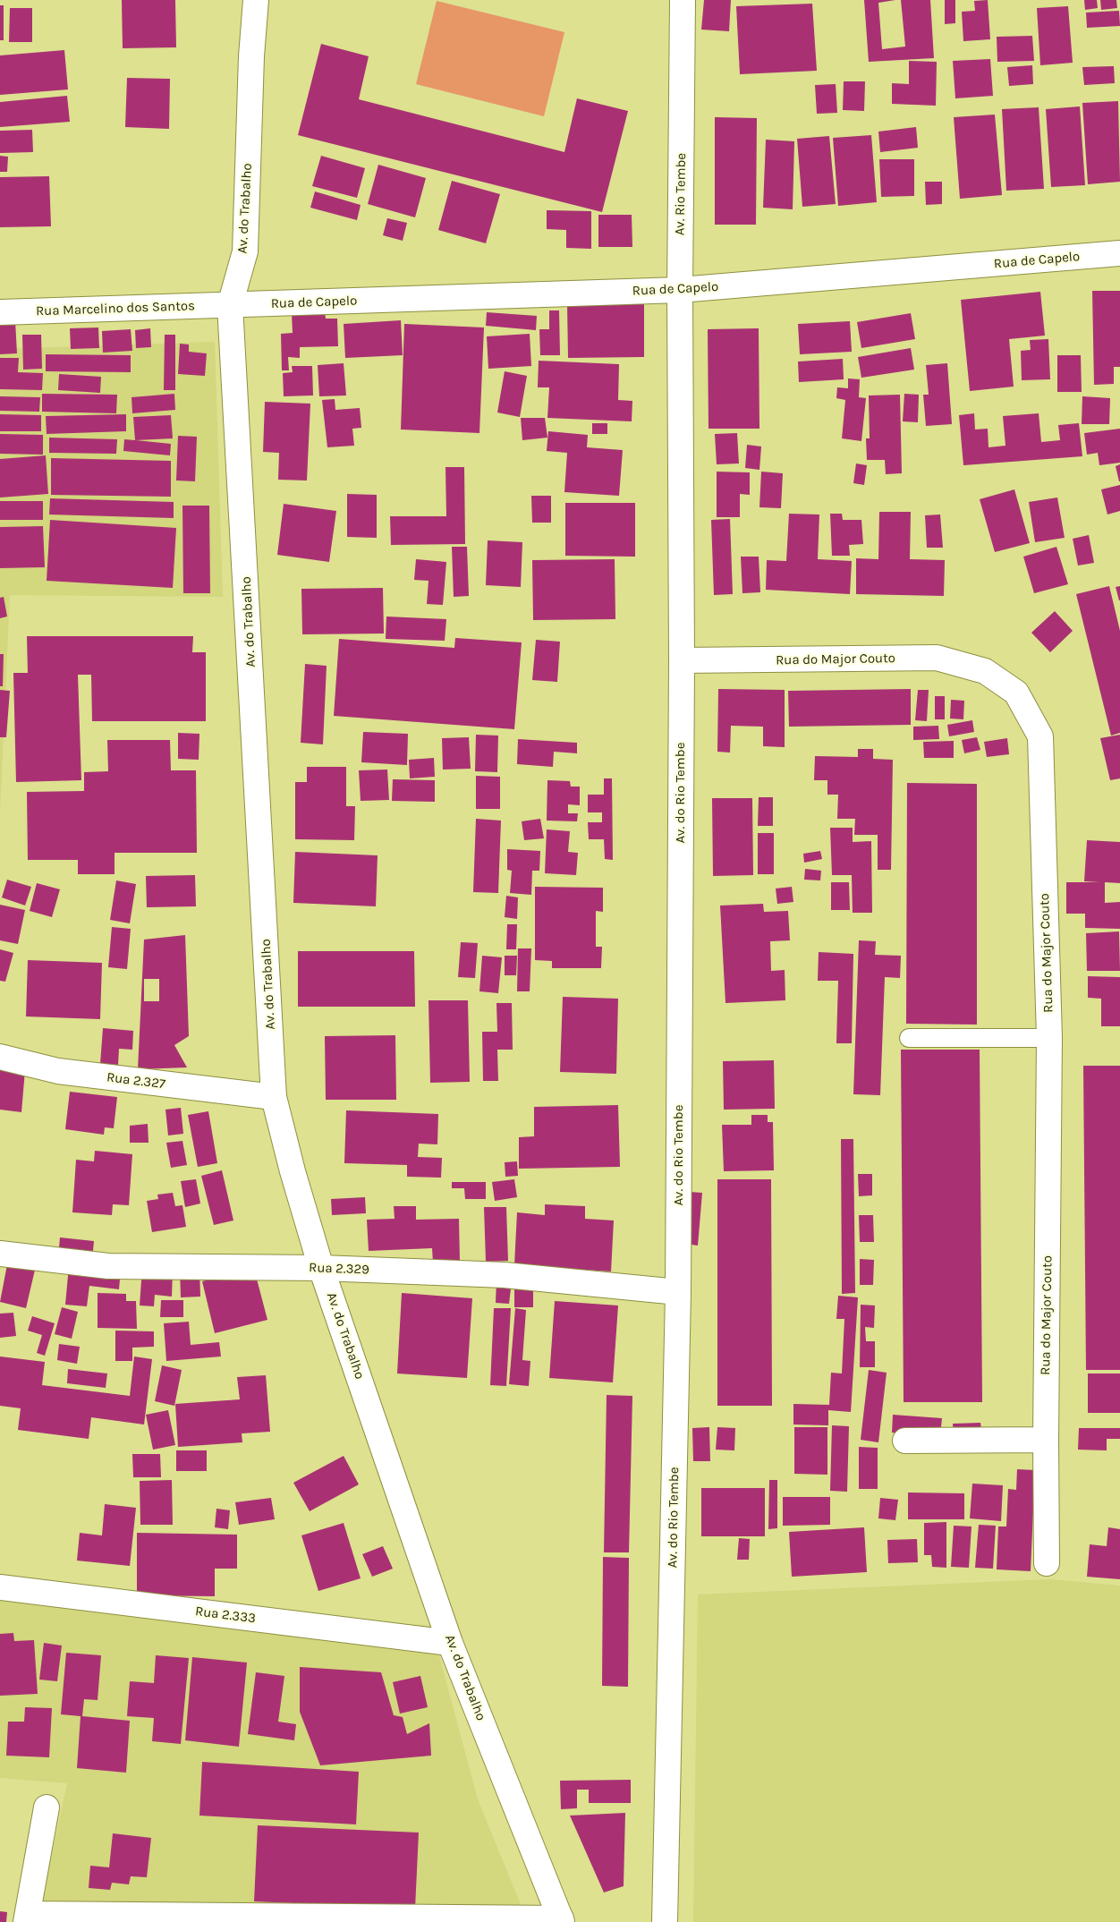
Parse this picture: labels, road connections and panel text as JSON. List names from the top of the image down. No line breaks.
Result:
{"streets":{"street":["Av. Rio Tembe","Av. do Trabalho","Rua de Capelo","Rua Marcelino dos Santos","Rua do Major Couto","Av. do Rio Tembe","Rua 2.327","Rua 2.329","Rua 2.333"]},"crossings":[["Av. Rio Tembe","Rua de Capelo"],["Av. Rio Tembe","Av. do Rio Tembe"],["Av. do Trabalho","Rua de Capelo"],["Av. do Trabalho","Rua Marcelino dos Santos"],["Av. do Trabalho","Rua 2.327"],["Av. do Trabalho","Rua 2.329"],["Av. do Trabalho","Rua 2.333"],["Rua de Capelo","Rua Marcelino dos Santos"],["Rua do Major Couto","Av. do Rio Tembe"],["Av. do Rio Tembe","Rua 2.329"]]}
